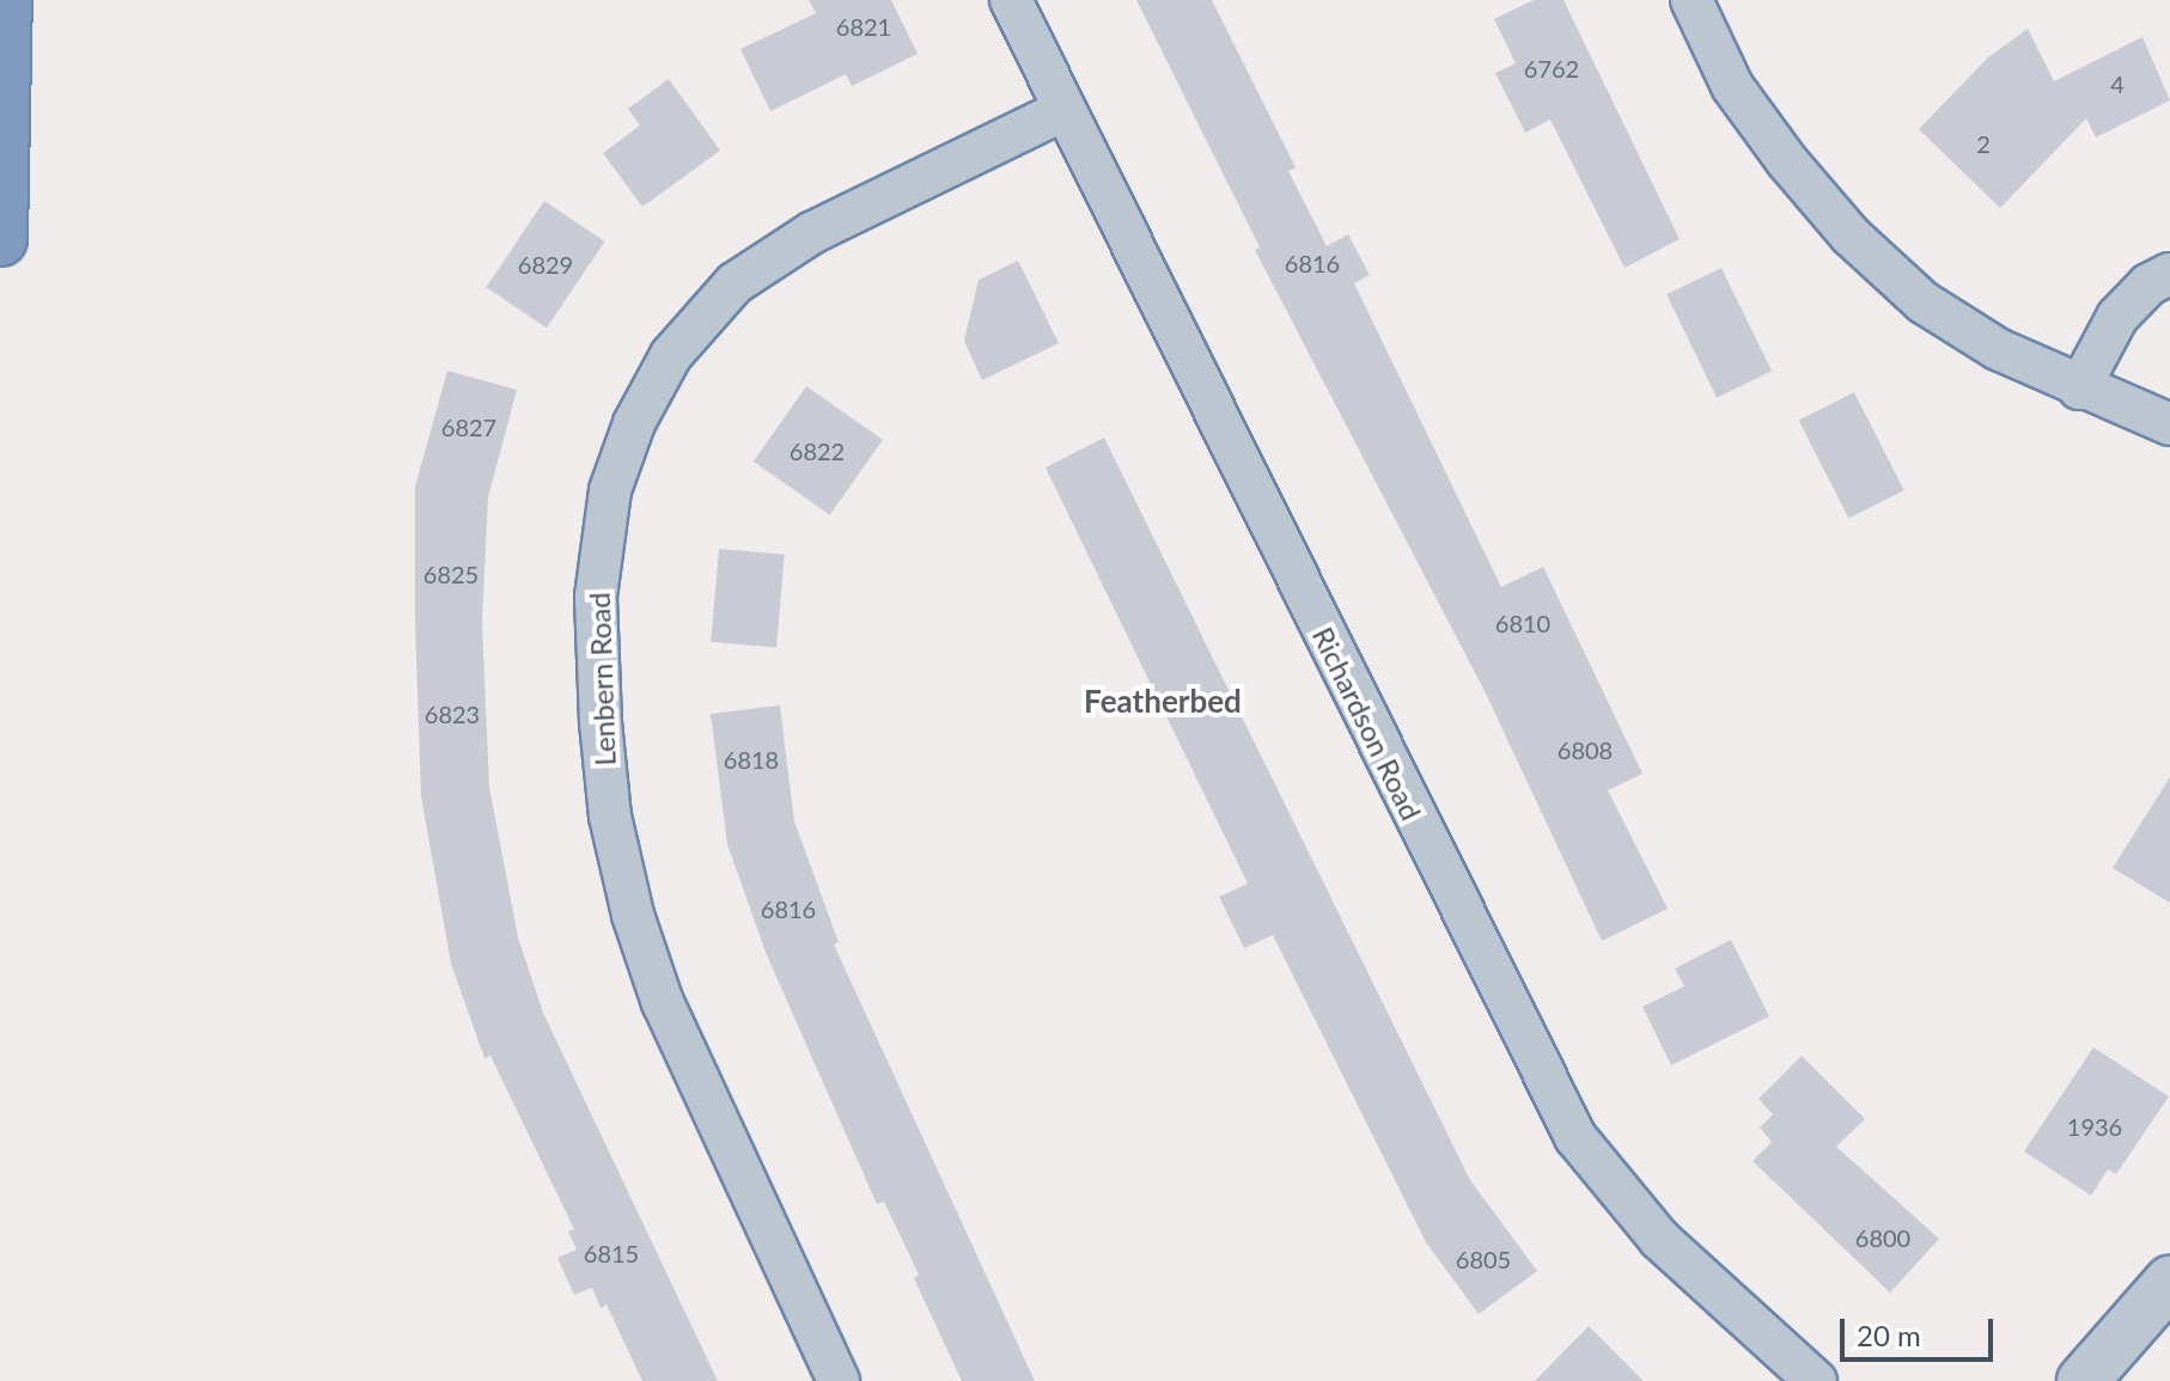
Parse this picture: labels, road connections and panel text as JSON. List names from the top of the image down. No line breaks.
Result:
{"streets":{"street":["Lenbern Road","Richardson Road"]},"crossings":[["Lenbern Road","Richardson Road"]],"districts":["Featherbed"],"house_numbers":["6821","6762","4","2","6816","6829","6827","6822","6825","6810","6823","6808","6818","6816","1936","6800","6815","6805"],"scale_bar":"20 m"}
